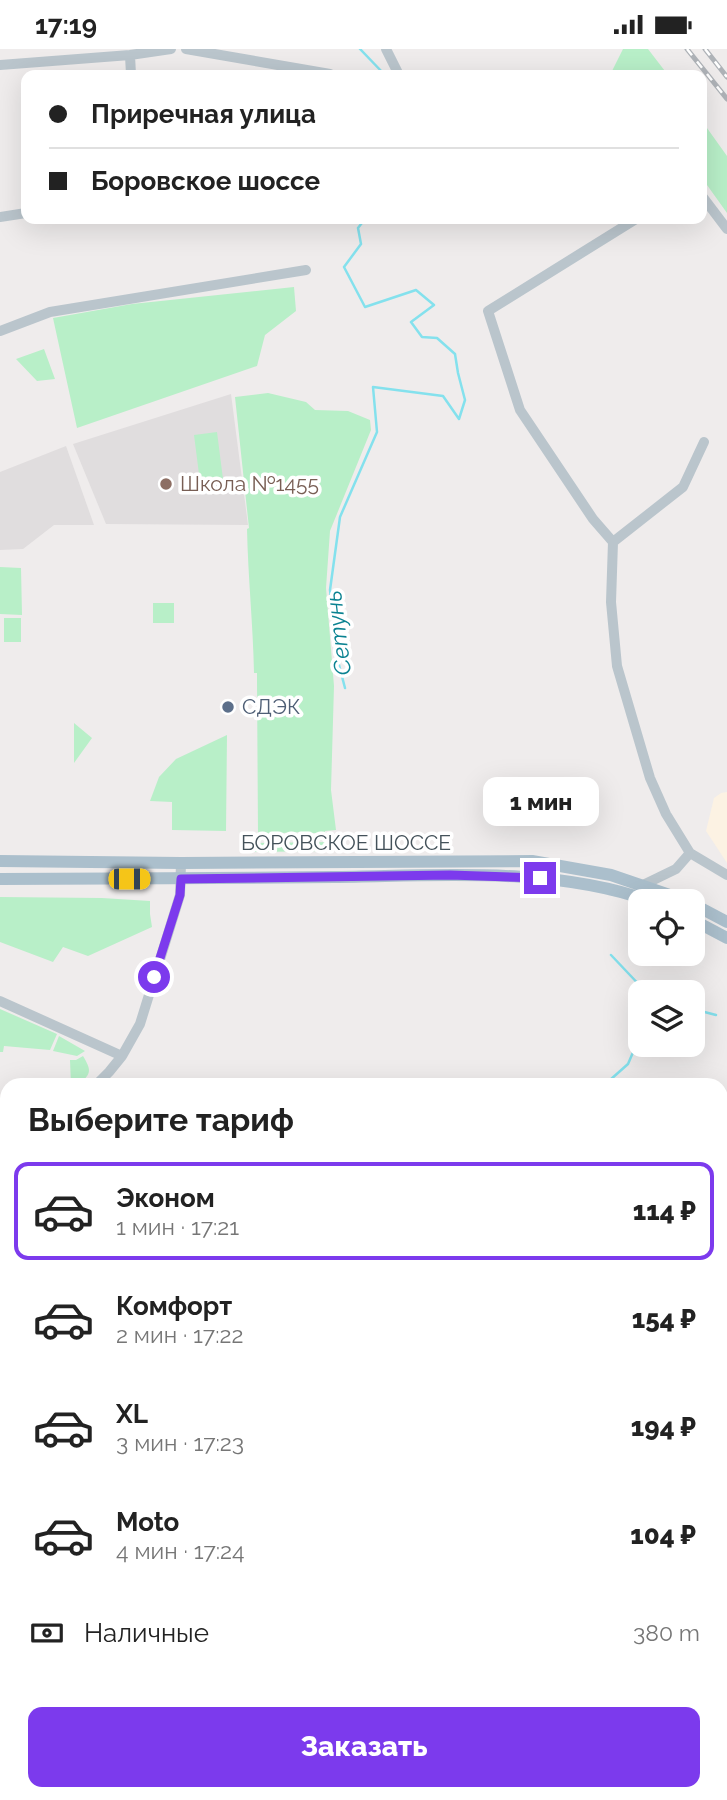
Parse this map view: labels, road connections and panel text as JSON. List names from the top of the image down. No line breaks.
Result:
{"streets":{"main road":["БОРОВСКОЕ ШОССЕ"]},"water":["Сетунь"],"places":["Школа №1455","СДЭК"],"page":{"status":"17:19","banner":["Приречная улица","Боровское шоссе"],"bubble":"1 мин","heading":"Выберите тариф","list":[{"name":"Эконом","note":"1 мин · 17:21","value":"114 ₽"},{"name":"Комфорт","note":"2 мин · 17:22","value":"154 ₽"},{"name":"XL","note":"3 мин · 17:23","value":"194 ₽"},{"name":"Moto","note":"4 мин · 17:24","value":"104 ₽"}],"pay":["Наличные","380 m"],"buttons":"Заказать"}}
